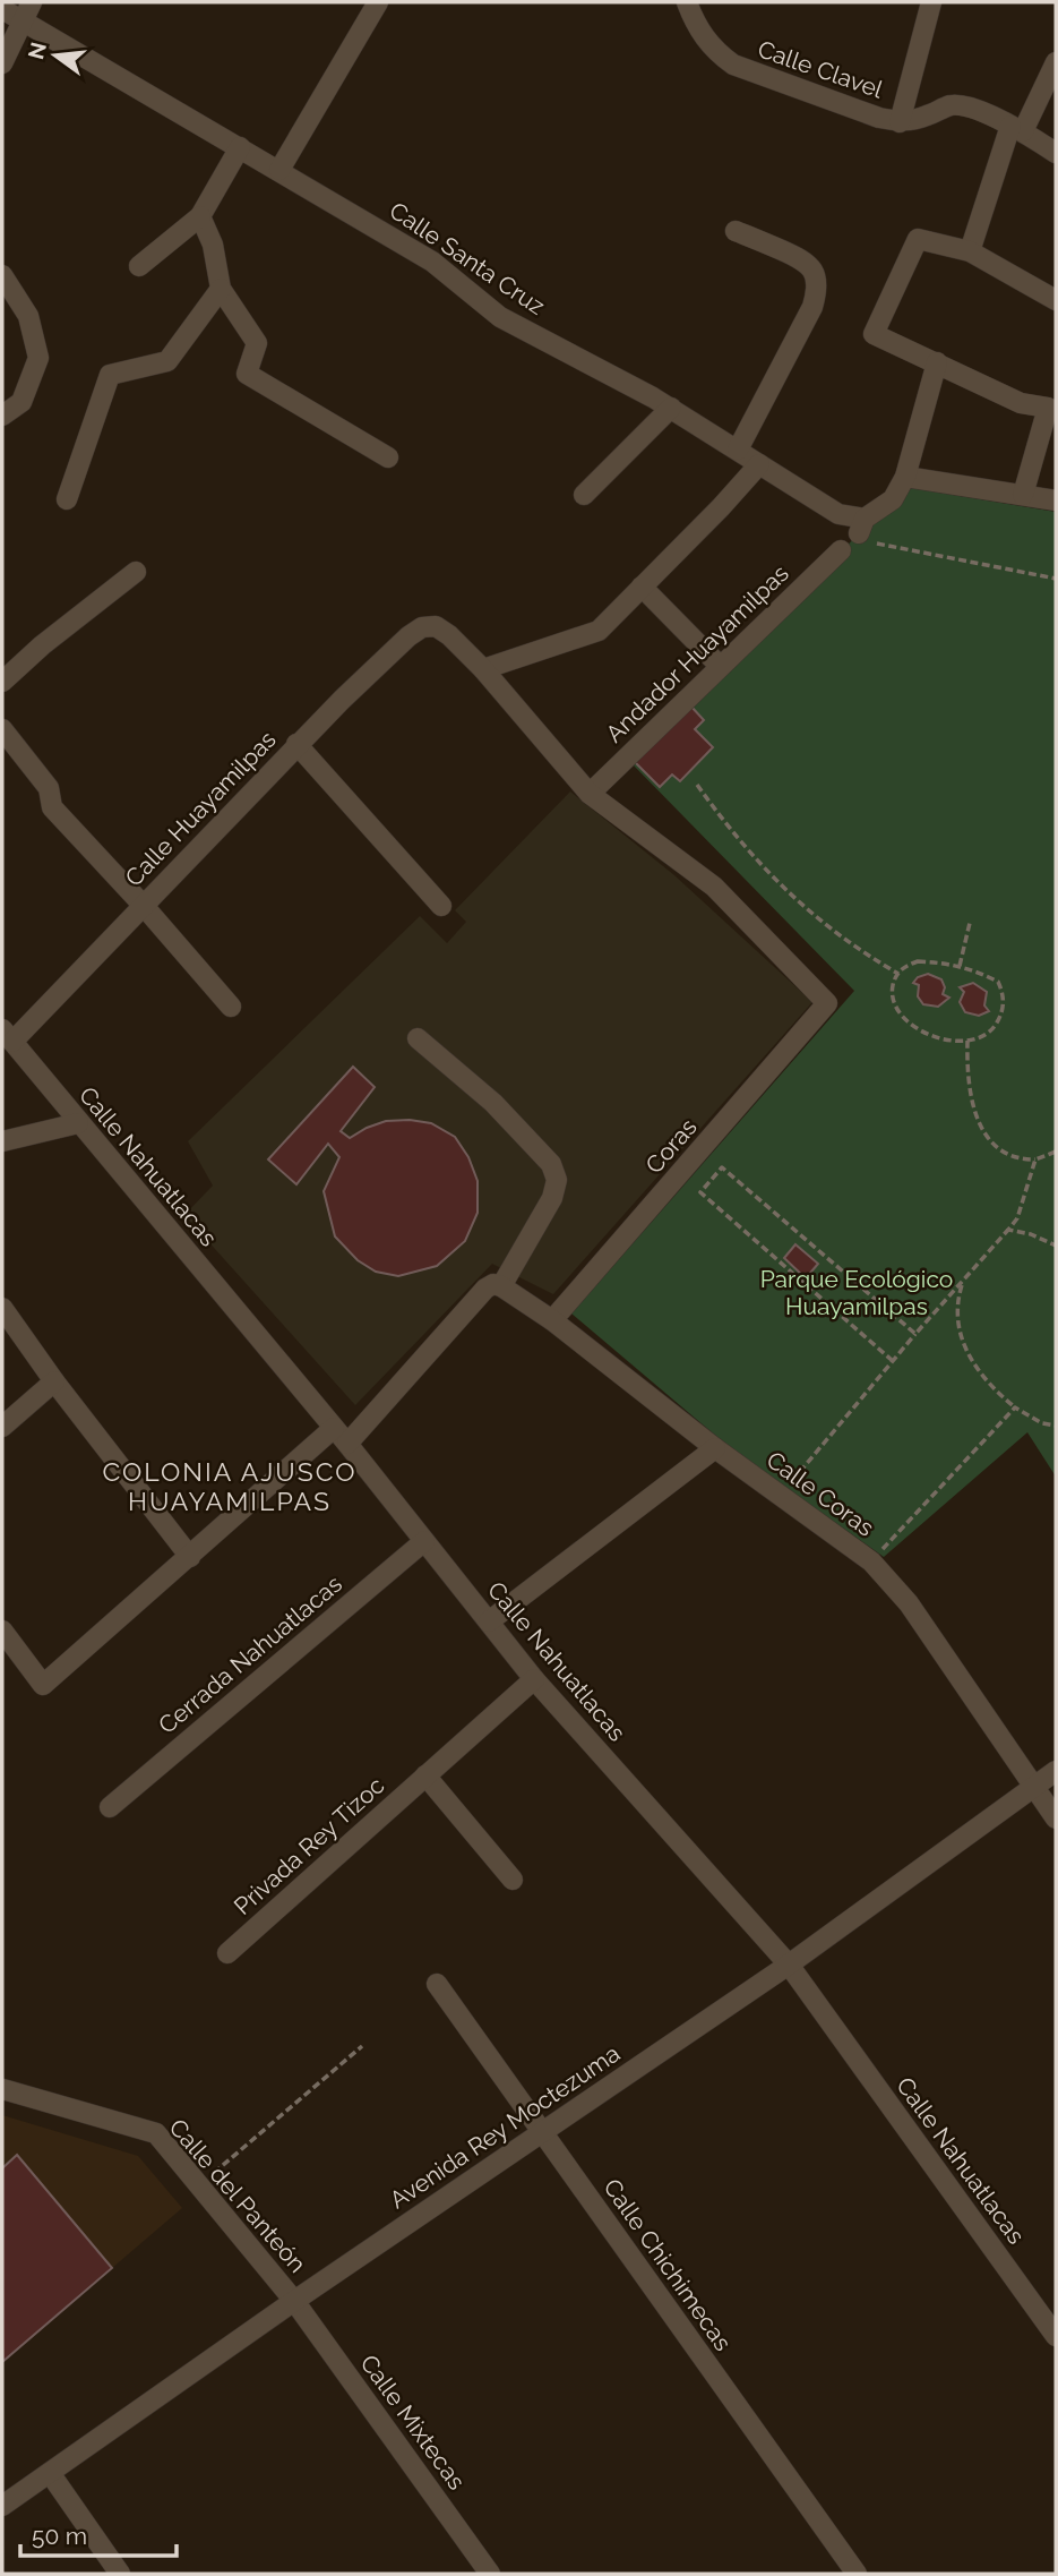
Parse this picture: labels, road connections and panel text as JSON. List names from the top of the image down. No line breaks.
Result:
{"streets":{"street":["Calle Clavel","Calle Santa Cruz","Andador Huayamilpas","Calle Huayamilpas","Coras","Calle Nahuatlacas","Calle Coras","Cerrada Nahuatlacas","Privada Rey Tizoc","Avenida Rey Moctezuma","Calle del Panteón","Calle Chichimecas","Calle Mixtecas"]},"crossings":[["Andador Huayamilpas","Coras"],["Calle Huayamilpas","Calle Nahuatlacas"],["Coras","Calle Coras"],["Calle Nahuatlacas","Cerrada Nahuatlacas"],["Calle Nahuatlacas","Privada Rey Tizoc"],["Calle Nahuatlacas","Avenida Rey Moctezuma"],["Calle Coras","Avenida Rey Moctezuma"],["Avenida Rey Moctezuma","Calle del Panteón"],["Avenida Rey Moctezuma","Calle Chichimecas"],["Avenida Rey Moctezuma","Calle Mixtecas"],["Calle del Panteón","Calle Mixtecas"]],"districts":["COLONIA AJUSCO HUAYAMILPAS"],"parks":["Parque Ecológico Huayamilpas"],"scale_bar":"50 m","north":"left"}
